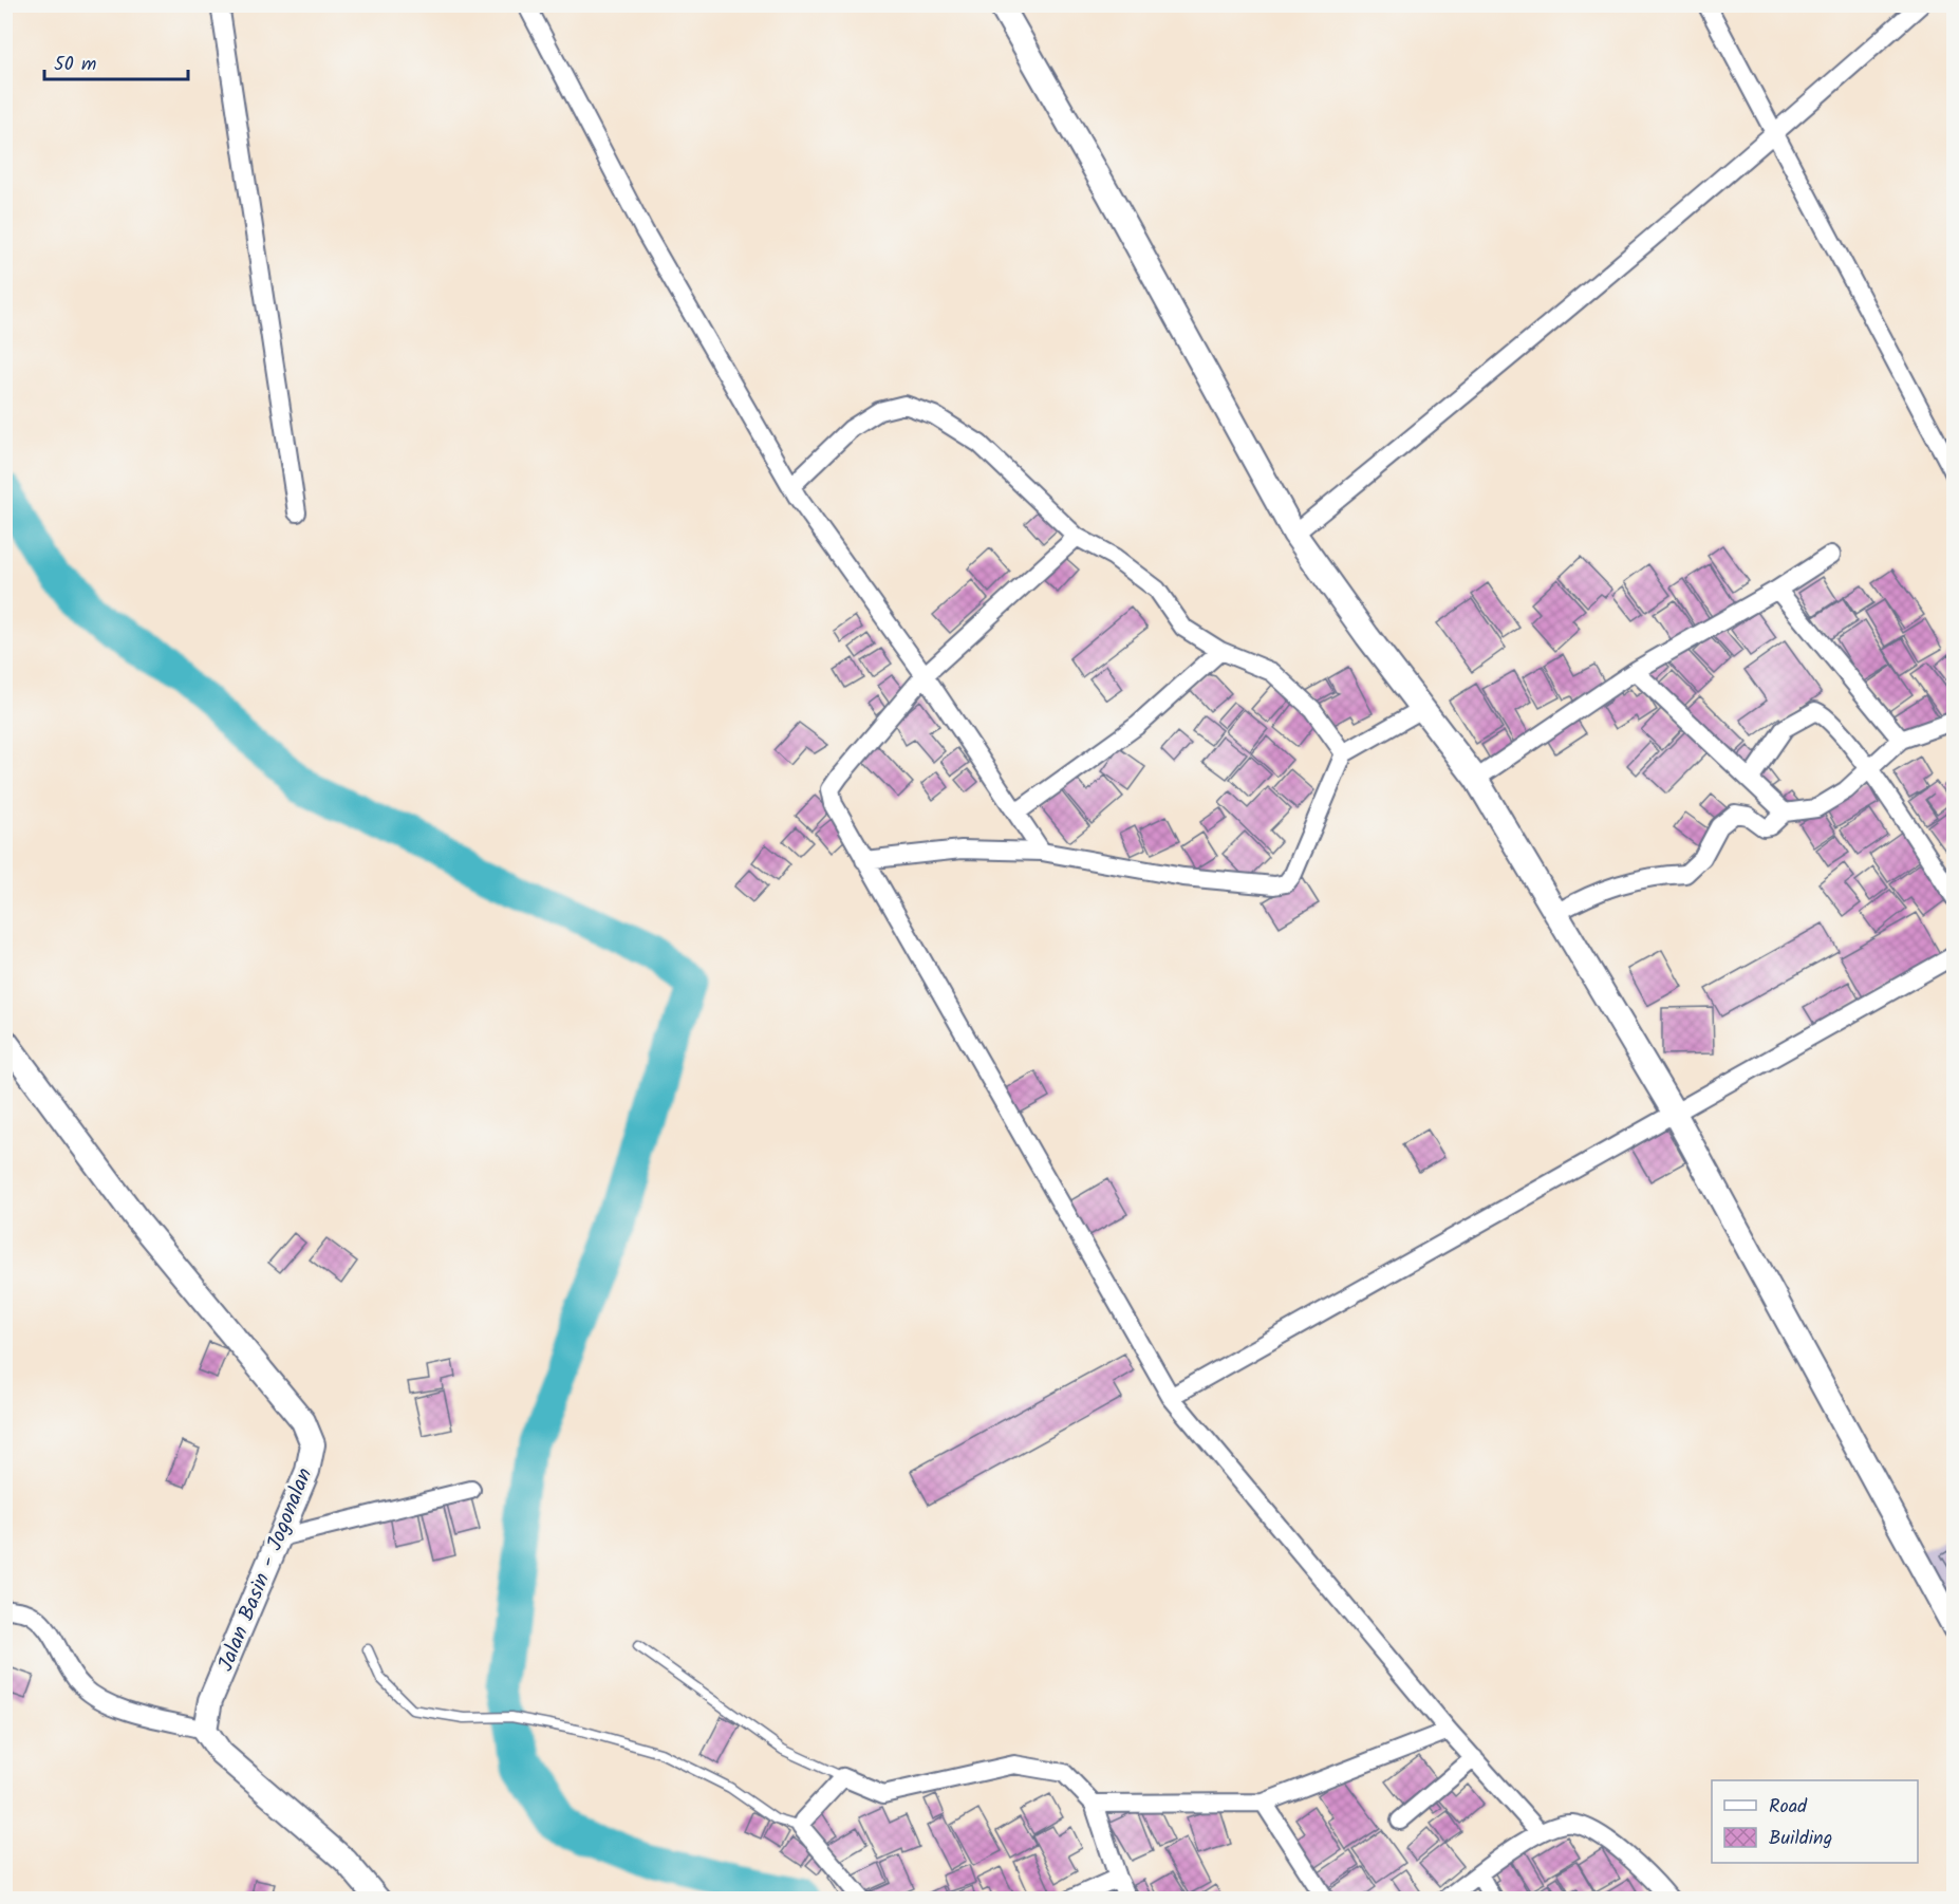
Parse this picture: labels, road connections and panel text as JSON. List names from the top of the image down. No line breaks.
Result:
{"streets":{"street":["Jalan Basin - Jogonalan"]},"legend":["Road","Building"],"scale_bar":"50 m"}
